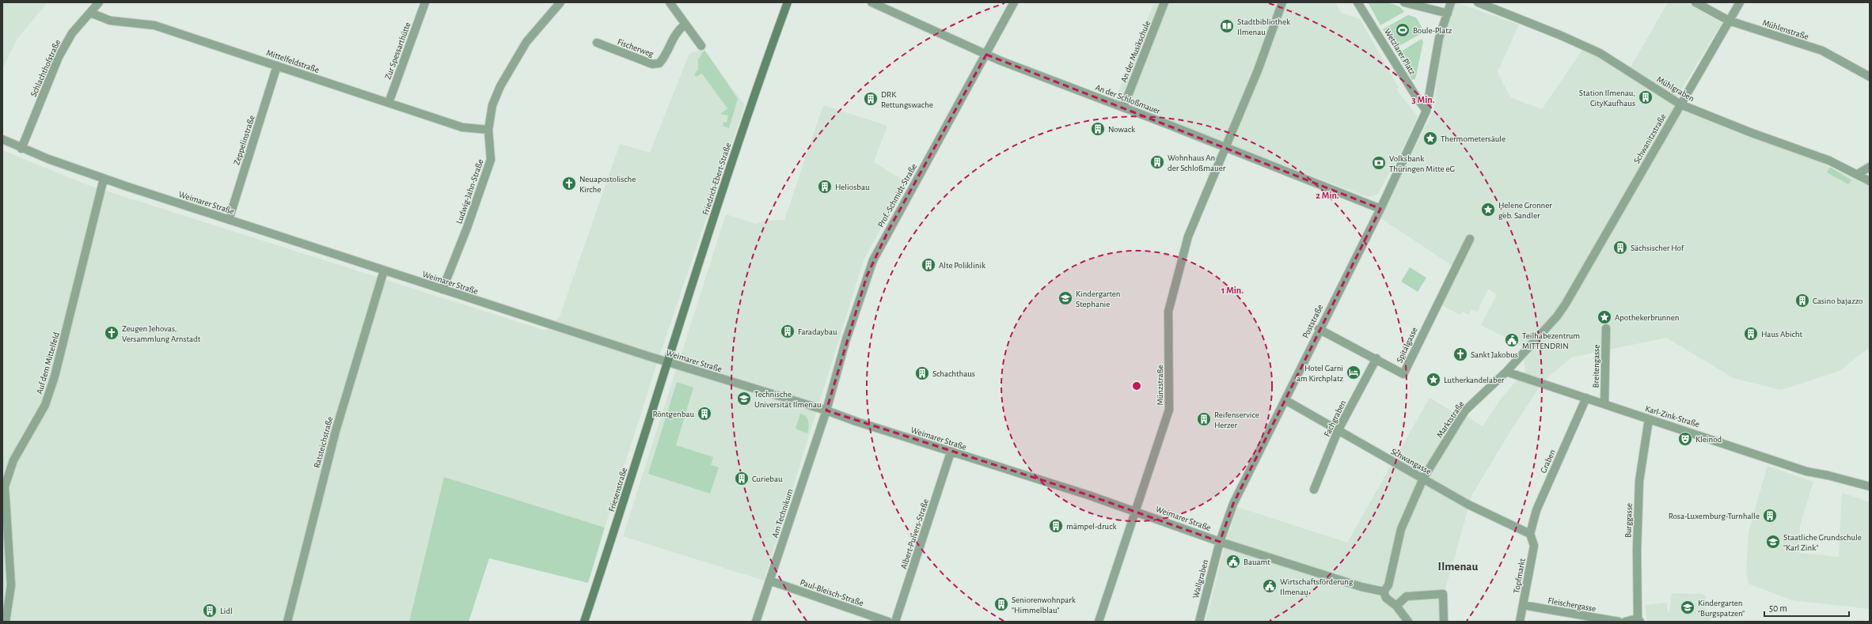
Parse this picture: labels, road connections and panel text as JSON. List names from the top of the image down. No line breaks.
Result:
{"streets":{"main road":["Friedrich-Ebert-Straße","Friesenstraße"],"street":["Mühlenstraße","Fischerweg","Zur Spessarthütte","An der Musikschule","Wetzlarer Platz","Mittelfeldstraße","Schlachthofstraße","Mühlgraben","An der Schloßmauer","Schwanitzstraße","Zeppelinstraße","Ludwig-Jahn-Straße","Prof.-Schmidt-Straße","Weimarer Straße","Poststraße","Spitalgasse","Auf dem Mittelfeld","Breitengasse","Münzstraße","Karl-Zink-Straße","Fachgraben","Marktstraße","Ratsteichstraße","Schwangasse","Graben","Am Technikum","Burggasse","Albert-Pulvers-Straße","Topfmarkt","Wallgraben","Paul-Bleisch-Straße","Fleischergasse"]},"crossings":[["Mühlenstraße","Schwanitzstraße"],["Zur Spessarthütte","Mittelfeldstraße"],["An der Musikschule","An der Schloßmauer"],["Wetzlarer Platz","Poststraße"],["Mittelfeldstraße","Schlachthofstraße"],["Mittelfeldstraße","Zeppelinstraße"],["Mittelfeldstraße","Ludwig-Jahn-Straße"],["Schlachthofstraße","Weimarer Straße"],["Mühlgraben","Schwanitzstraße"],["An der Schloßmauer","Prof.-Schmidt-Straße"],["An der Schloßmauer","Poststraße"],["An der Schloßmauer","Münzstraße"],["Schwanitzstraße","Marktstraße"],["Zeppelinstraße","Weimarer Straße"],["Friedrich-Ebert-Straße","Weimarer Straße"],["Friedrich-Ebert-Straße","Friesenstraße"],["Ludwig-Jahn-Straße","Weimarer Straße"],["Prof.-Schmidt-Straße","Weimarer Straße"],["Prof.-Schmidt-Straße","Am Technikum"],["Weimarer Straße","Poststraße"],["Weimarer Straße","Auf dem Mittelfeld"],["Weimarer Straße","Münzstraße"],["Weimarer Straße","Marktstraße"],["Weimarer Straße","Ratsteichstraße"],["Weimarer Straße","Friesenstraße"],["Weimarer Straße","Am Technikum"],["Weimarer Straße","Albert-Pulvers-Straße"],["Weimarer Straße","Wallgraben"],["Poststraße","Spitalgasse"],["Poststraße","Schwangasse"],["Poststraße","Wallgraben"],["Spitalgasse","Fachgraben"],["Breitengasse","Karl-Zink-Straße"],["Karl-Zink-Straße","Marktstraße"],["Karl-Zink-Straße","Graben"],["Karl-Zink-Straße","Burggasse"],["Fachgraben","Schwangasse"],["Marktstraße","Schwangasse"],["Schwangasse","Graben"],["Schwangasse","Topfmarkt"],["Graben","Topfmarkt"],["Am Technikum","Paul-Bleisch-Straße"],["Topfmarkt","Fleischergasse"]],"districts":["Ilmenau"],"places":{"library":["Stadtbibliothek Ilmenau"],"sports":["Boule-Platz"],"building":["Station Ilmenau, CityKaufhaus","DRK Rettungswache","Nowack","Wohnhaus An der Schloßmauer","Heliosbau","Sächsischer Hof","Alte Poliklinik","Casino bajazzo","Faradaybau","Haus Abicht","Schachthaus","Röntgenbau","Reifenservice Herzer","Curiebau","Rosa-Luxemburg-Turnhalle","mämpel-druck","Seniorenwohnpark \"Himmelblau\"","Lidl"],"place":["Thermometersäule","Helene Gronner geb. Sandler","Apothekerbrunnen","Lutherkandelaber"],"bank":["Volksbank Thüringen Mitte eG"],"church":["Neuapostolische Kirche","Zeugen Jehovas, Versammlung Arnstadt","Sankt Jakobus"],"school or university":["Kindergarten Stephanie","Technische Universität Ilmenau","Staatliche Grundschule \"Karl Zink\"","Kindergarten \"Burgspatzen\""],"public building":["Teilhabezentrum MITTENDRIN","Bauamt","Wirtschaftsförderung Ilmenau"],"hotel":["Hotel Garni am Kirchplatz"],"theatre":["Kleinod"]},"scale_bar":"50 m","rings":["3 Min.","2 Min.","1 Min."]}
